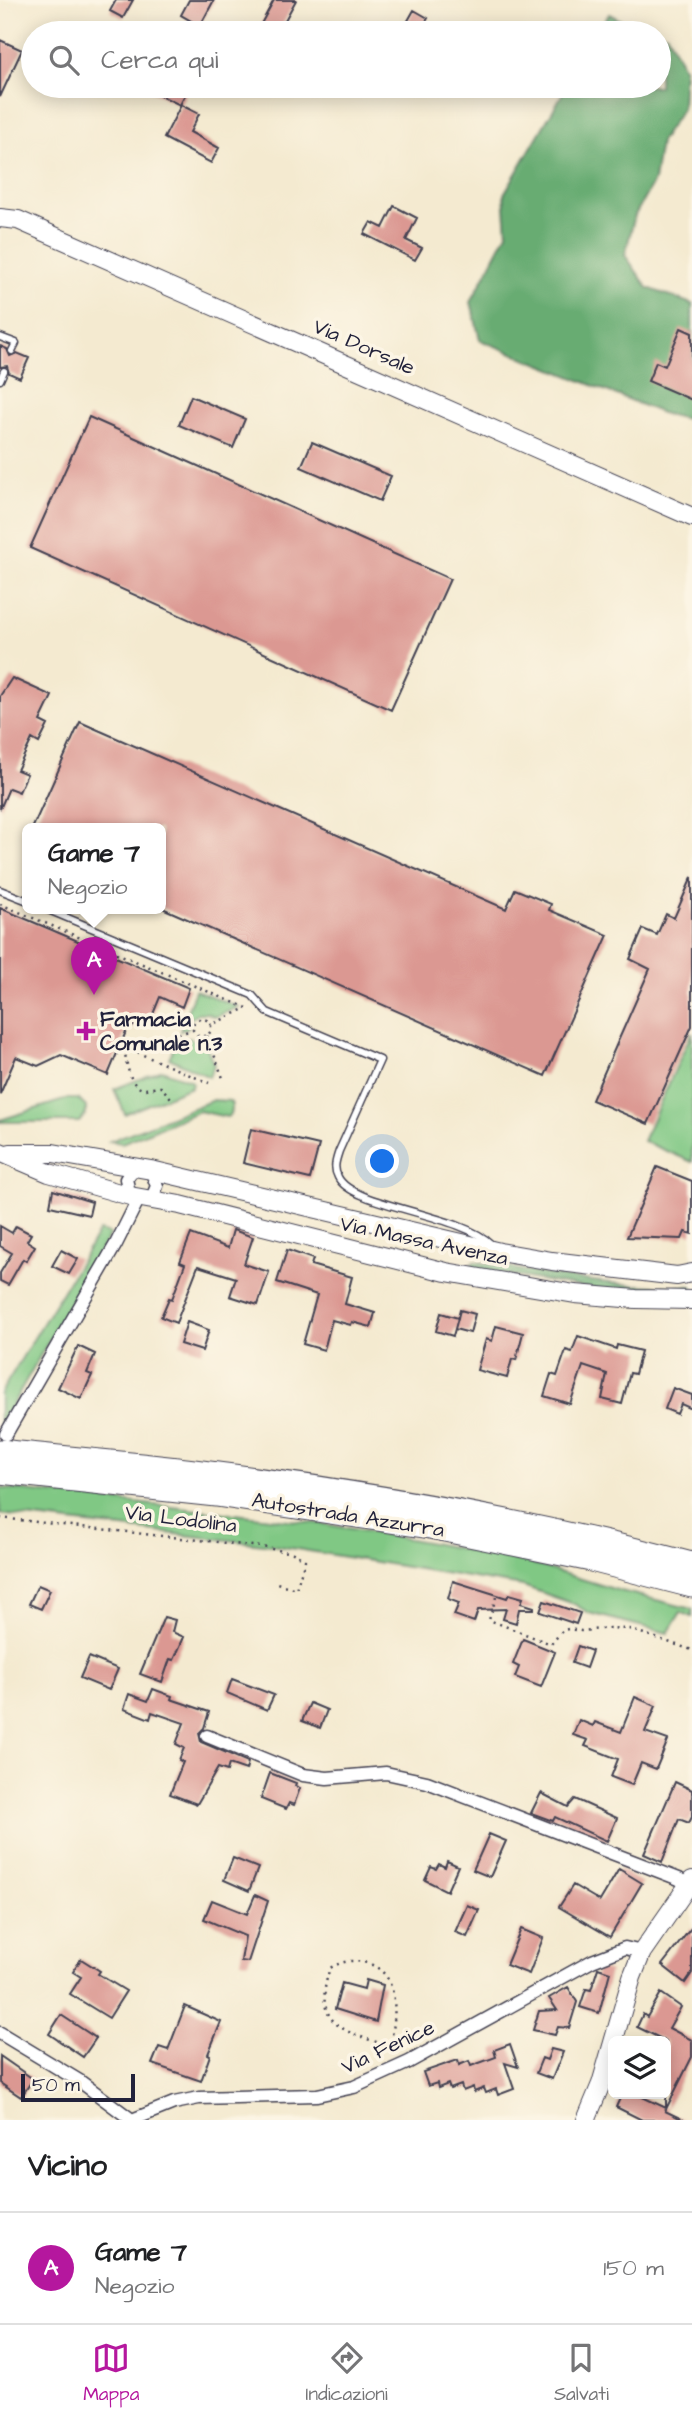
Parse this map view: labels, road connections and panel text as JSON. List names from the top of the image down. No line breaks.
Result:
{"streets":{"highway":["Autostrada Azzurra"],"main road":["Via Dorsale","Via Massa Avenza"],"street":["Via Fenice"],"path":["Via Lodolina"]},"places":{"health":["Farmacia Comunale n.3"]},"scale_bar":"50 m","page":{"search":"Cerca qui","popup":["Game 7","Negozio"],"pins":"A","scale":"50 m","heading":"Vicino","list":[{"mark":"A","name":"Game 7","note":"Negozio","value":"150 m"}],"nav":["Mappa","Indicazioni","Salvati"]}}
